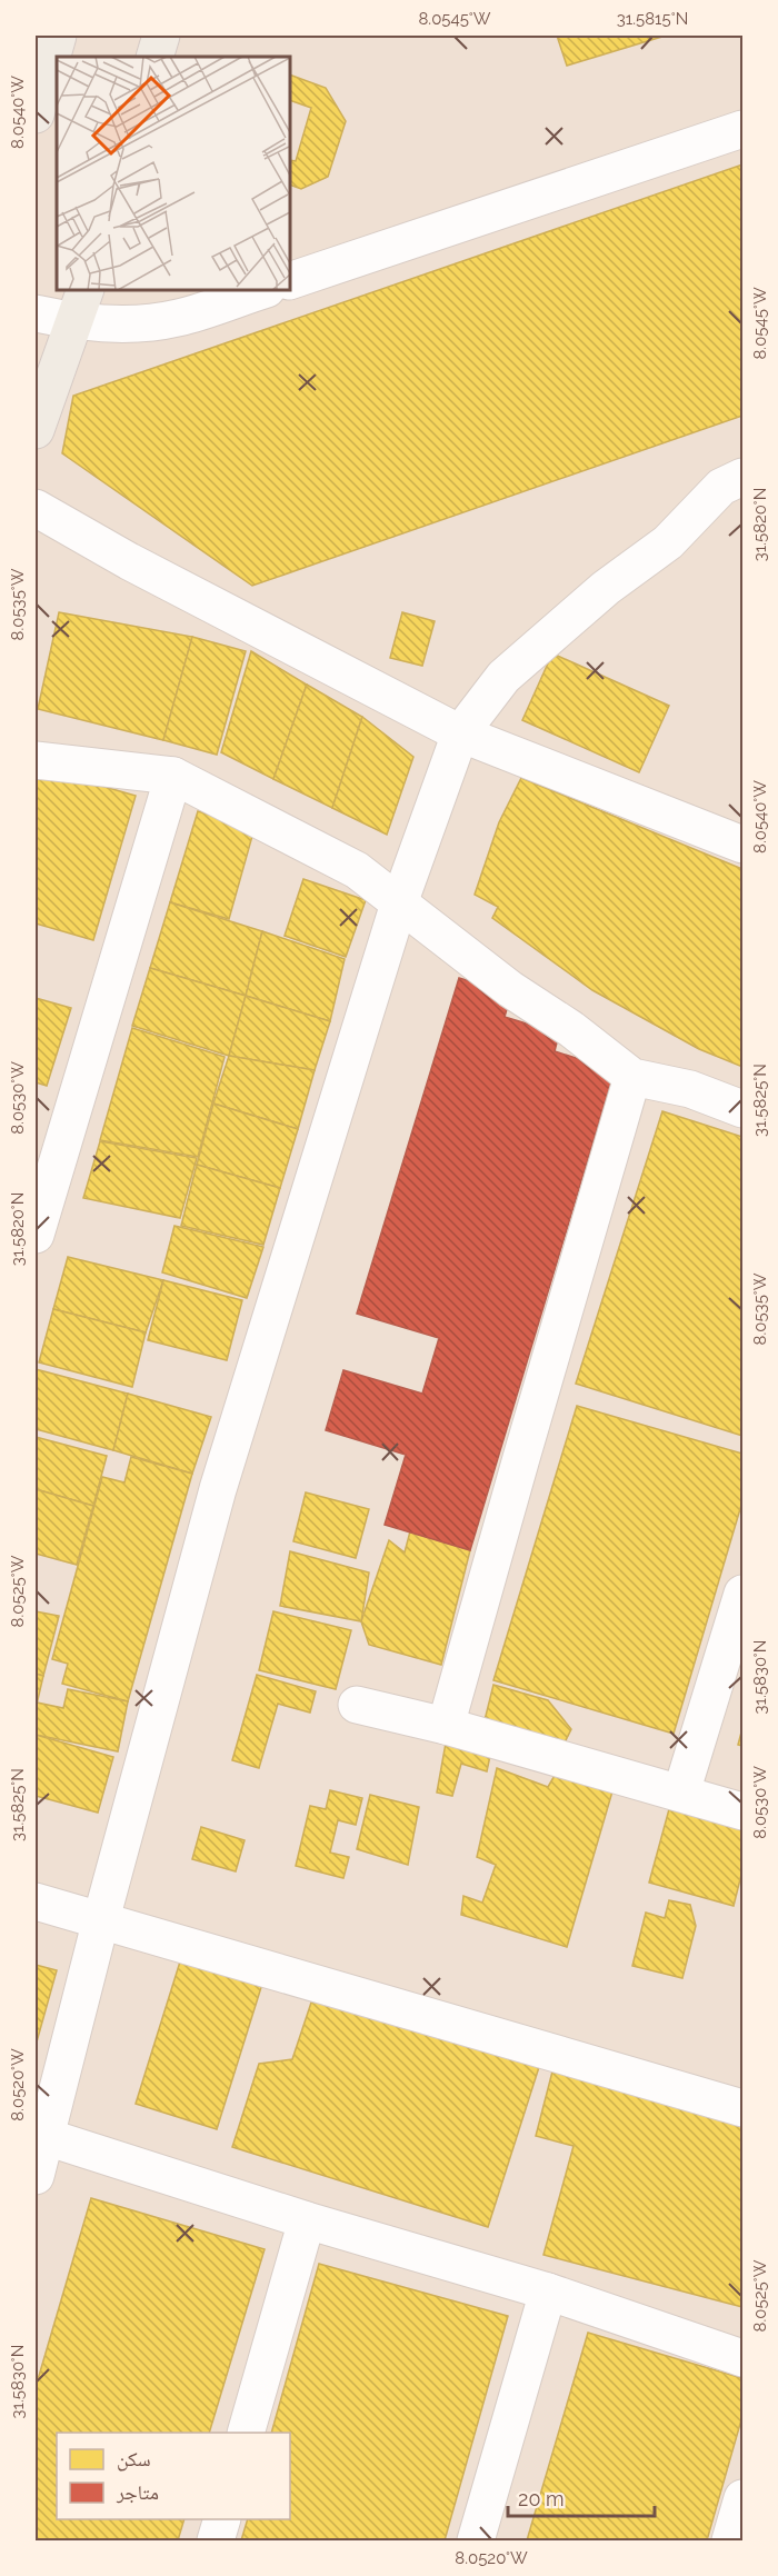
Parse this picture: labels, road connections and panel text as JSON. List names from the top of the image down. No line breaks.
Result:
{"legend":["سكن","متاجر"],"scale_bar":"20 m","coordinates":["8.0545°W","31.5815°N","8.0540°W","31.5820°N","8.0535°W","8.0530°W","31.5825°N","8.0525°W","31.5830°N","8.0520°W"]}
